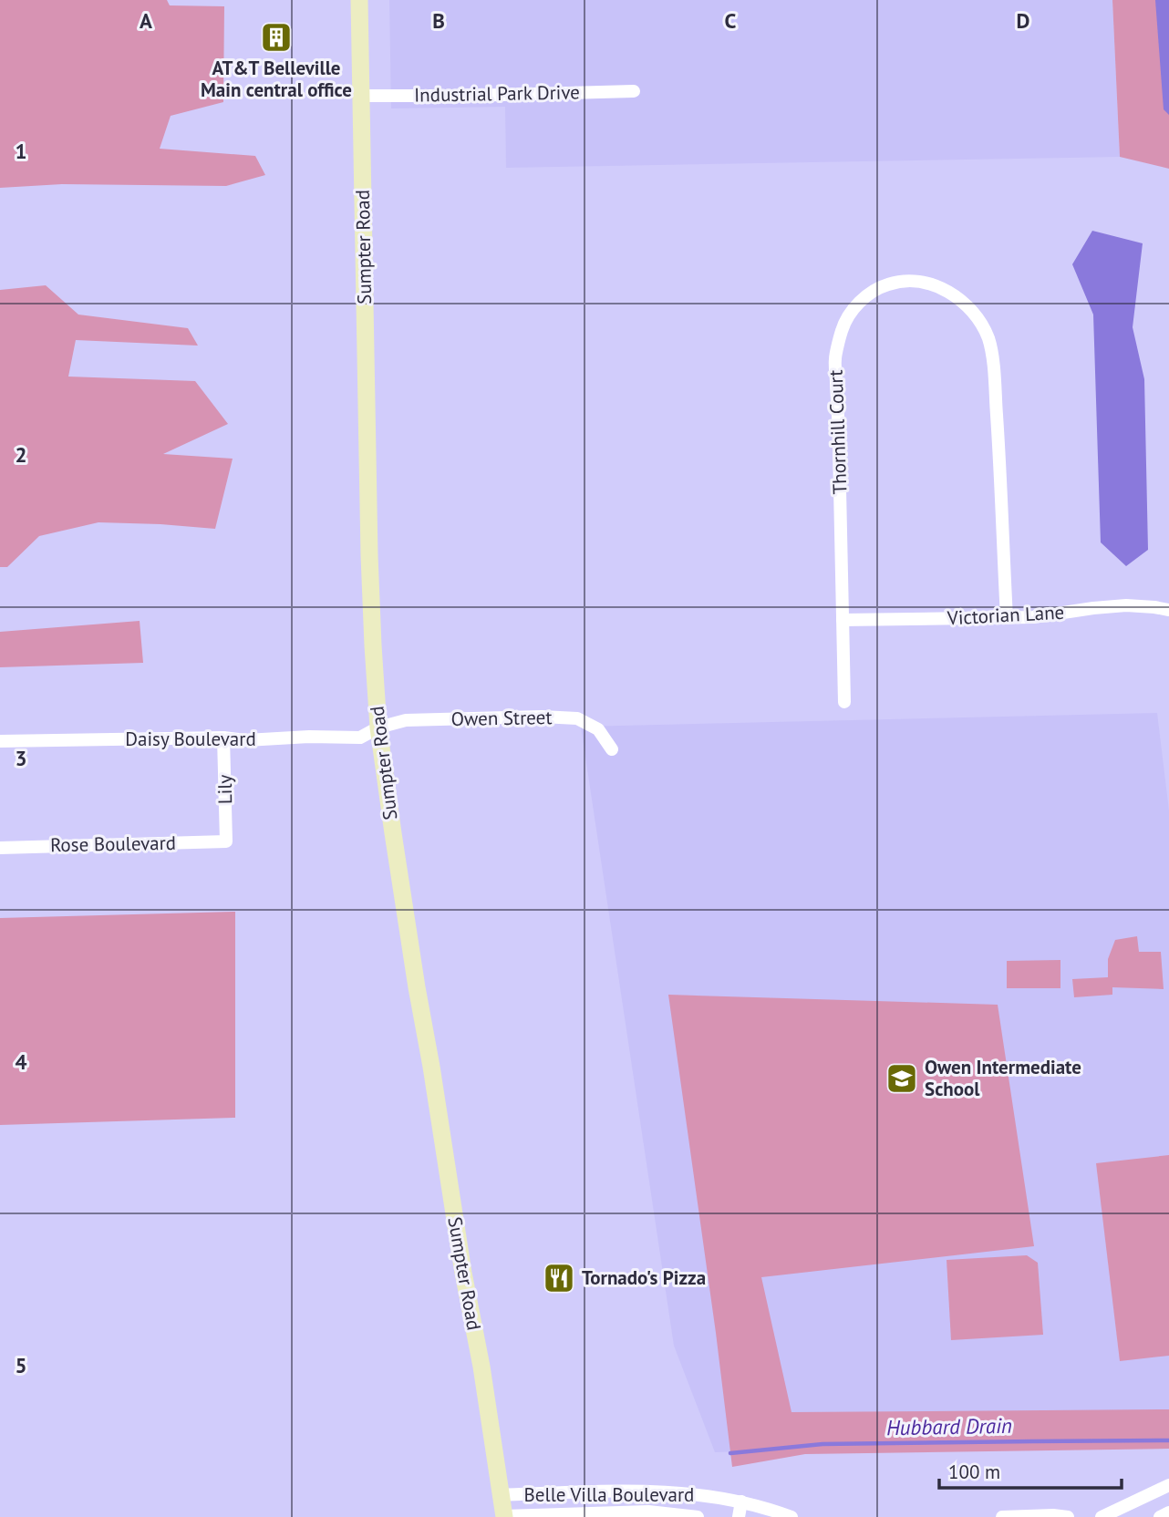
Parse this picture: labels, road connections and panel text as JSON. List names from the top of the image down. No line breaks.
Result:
{"streets":{"street":["Industrial Park Drive","Sumpter Road","Thornhill Court","Victorian Lane","Owen Street","Daisy Boulevard","Lily","Rose Boulevard","Belle Villa Boulevard"]},"crossings":[["Industrial Park Drive","Sumpter Road"],["Sumpter Road","Owen Street"],["Sumpter Road","Daisy Boulevard"],["Sumpter Road","Belle Villa Boulevard"],["Thornhill Court","Victorian Lane"],["Owen Street","Daisy Boulevard"],["Daisy Boulevard","Lily"],["Lily","Rose Boulevard"]],"water":["Hubbard Drain"],"places":{"building":["AT&T Belleville Main central office"],"school or university":["Owen Intermediate School"],"restaurant":["Tornado's Pizza"]},"scale_bar":"100 m","grid":{"columns":["A","B","C","D"],"rows":["1","2","3","4","5"]}}
